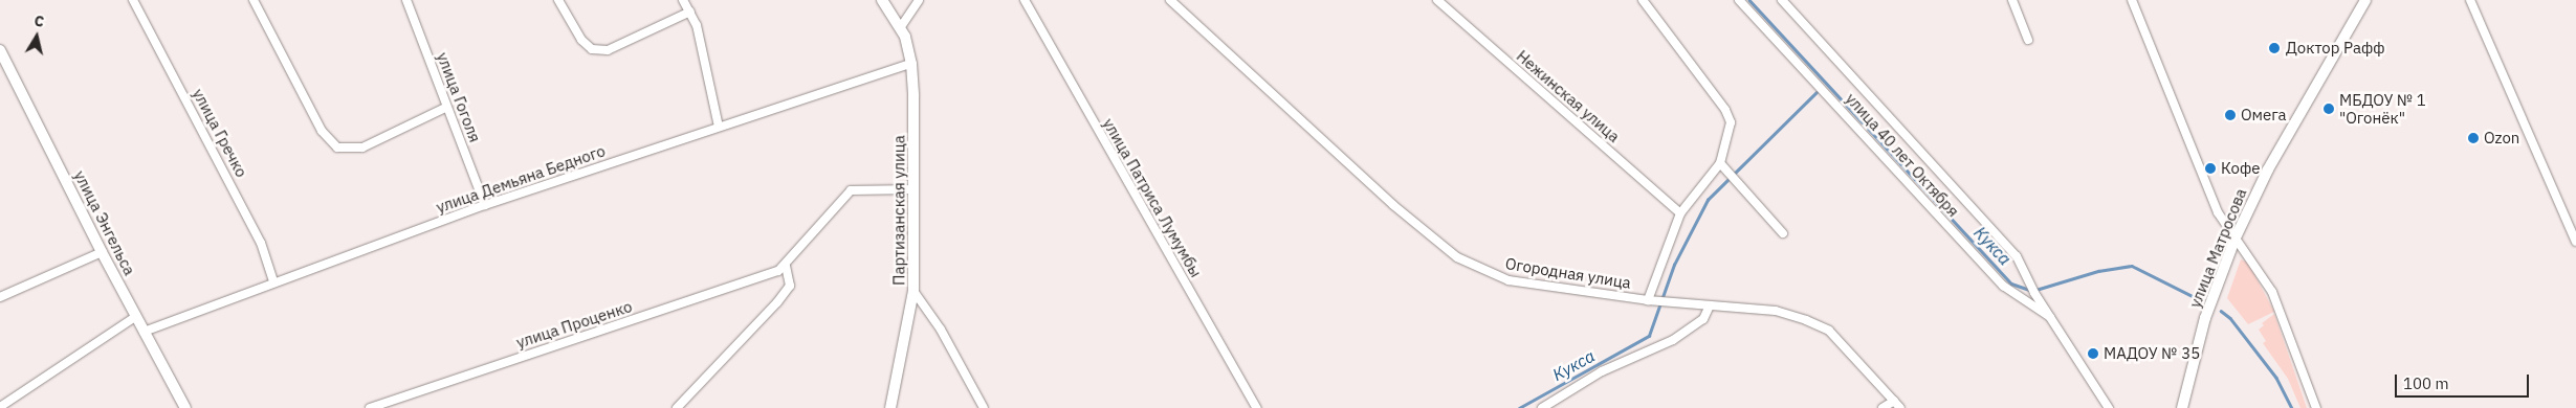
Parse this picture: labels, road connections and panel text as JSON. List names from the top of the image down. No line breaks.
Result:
{"streets":{"street":["Нежинская улица","улица Гоголя","улица Гречко","улица 40 лет Октября","улица Демьяна Бедного","улица Патриса Лумумбы","Партизанская улица","улица Энгельса","улица Матросова","Огородная улица","улица Проценко"]},"crossings":[["улица Гоголя","улица Демьяна Бедного"],["улица Гречко","улица Демьяна Бедного"],["улица Демьяна Бедного","Партизанская улица"],["улица Демьяна Бедного","улица Энгельса"]],"water":["Кукса"],"places":["Доктор Рафф","МБДОУ № 1 \"Огонёк\"","Омега","Ozon","Кофе","МАДОУ № 35"],"scale_bar":"100 m","north":"top"}
